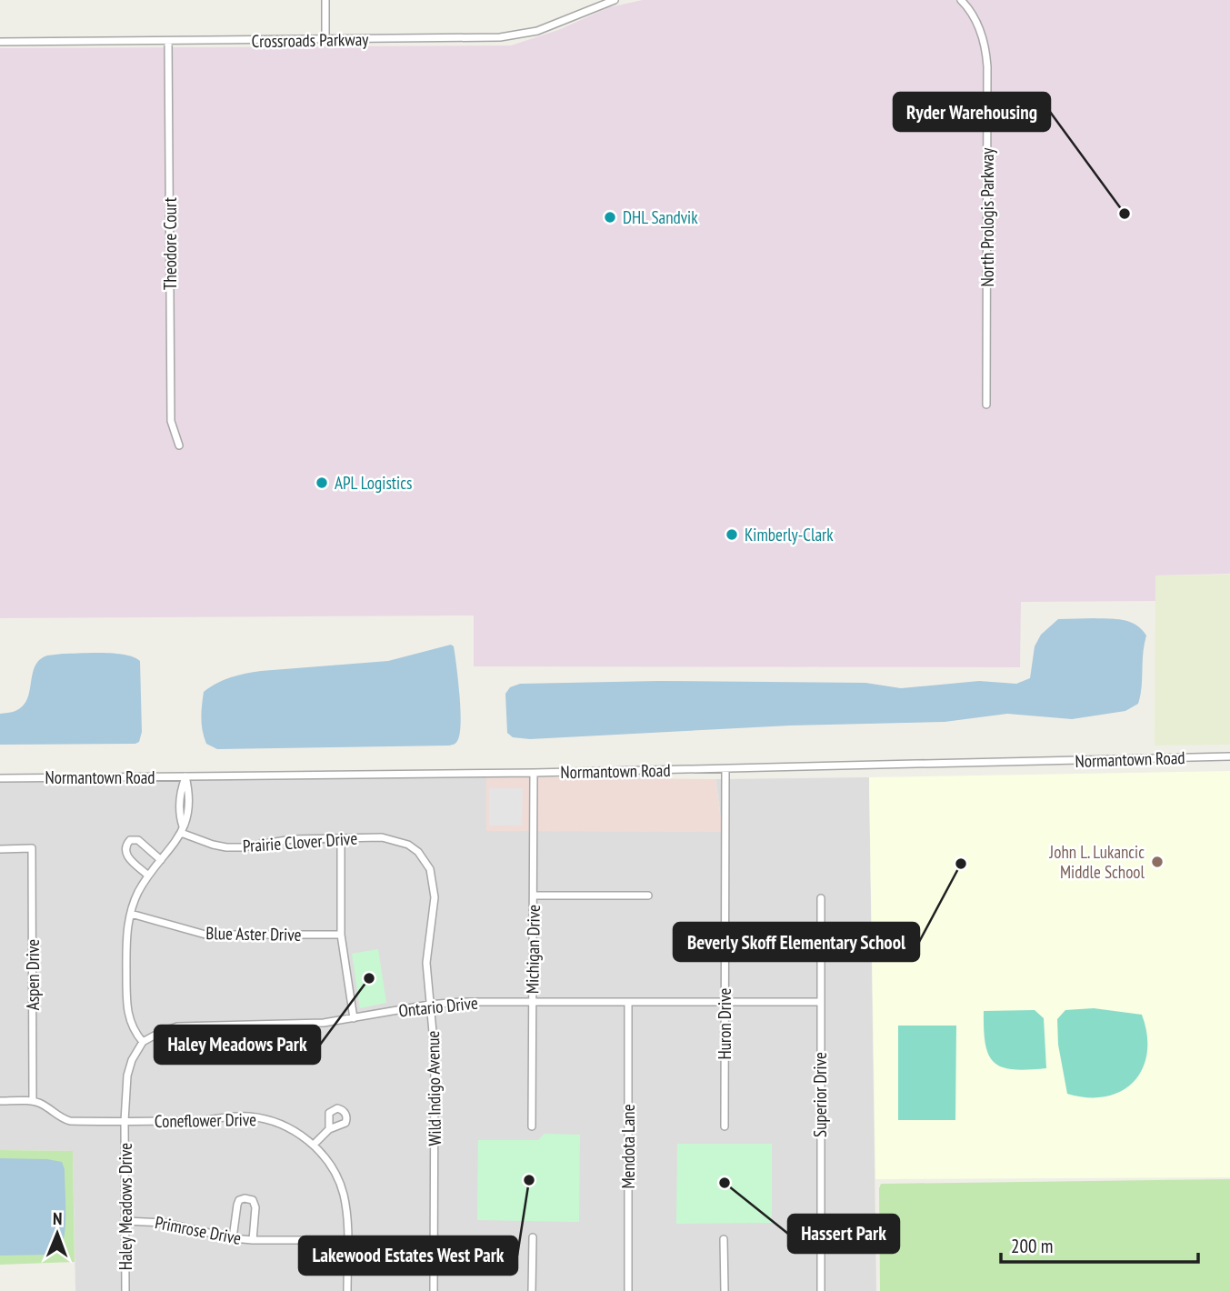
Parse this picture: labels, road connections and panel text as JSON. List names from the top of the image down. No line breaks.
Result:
{"streets":{"street":["Crossroads Parkway","North Prologis Parkway","Theodore Court","Normantown Road","Prairie Clover Drive","Blue Aster Drive","Michigan Drive","Aspen Drive","Ontario Drive","Huron Drive","Wild Indigo Avenue","Superior Drive","Coneflower Drive","Mendota Lane","Haley Meadows Drive","Primrose Drive"]},"crossings":[["Crossroads Parkway","Theodore Court"],["Normantown Road","Michigan Drive"],["Normantown Road","Huron Drive"],["Prairie Clover Drive","Wild Indigo Avenue"],["Michigan Drive","Ontario Drive"],["Aspen Drive","Coneflower Drive"],["Ontario Drive","Huron Drive"],["Ontario Drive","Wild Indigo Avenue"],["Ontario Drive","Superior Drive"],["Ontario Drive","Mendota Lane"],["Coneflower Drive","Haley Meadows Drive"],["Coneflower Drive","Primrose Drive"],["Haley Meadows Drive","Primrose Drive"]],"places":["Ryder Warehousing","DHL Sandvik","APL Logistics","Kimberly-Clark","John L. Lukancic Middle School","Beverly Skoff Elementary School","Haley Meadows Park","Lakewood Estates West Park","Hassert Park"],"scale_bar":"200 m","north":"top"}
